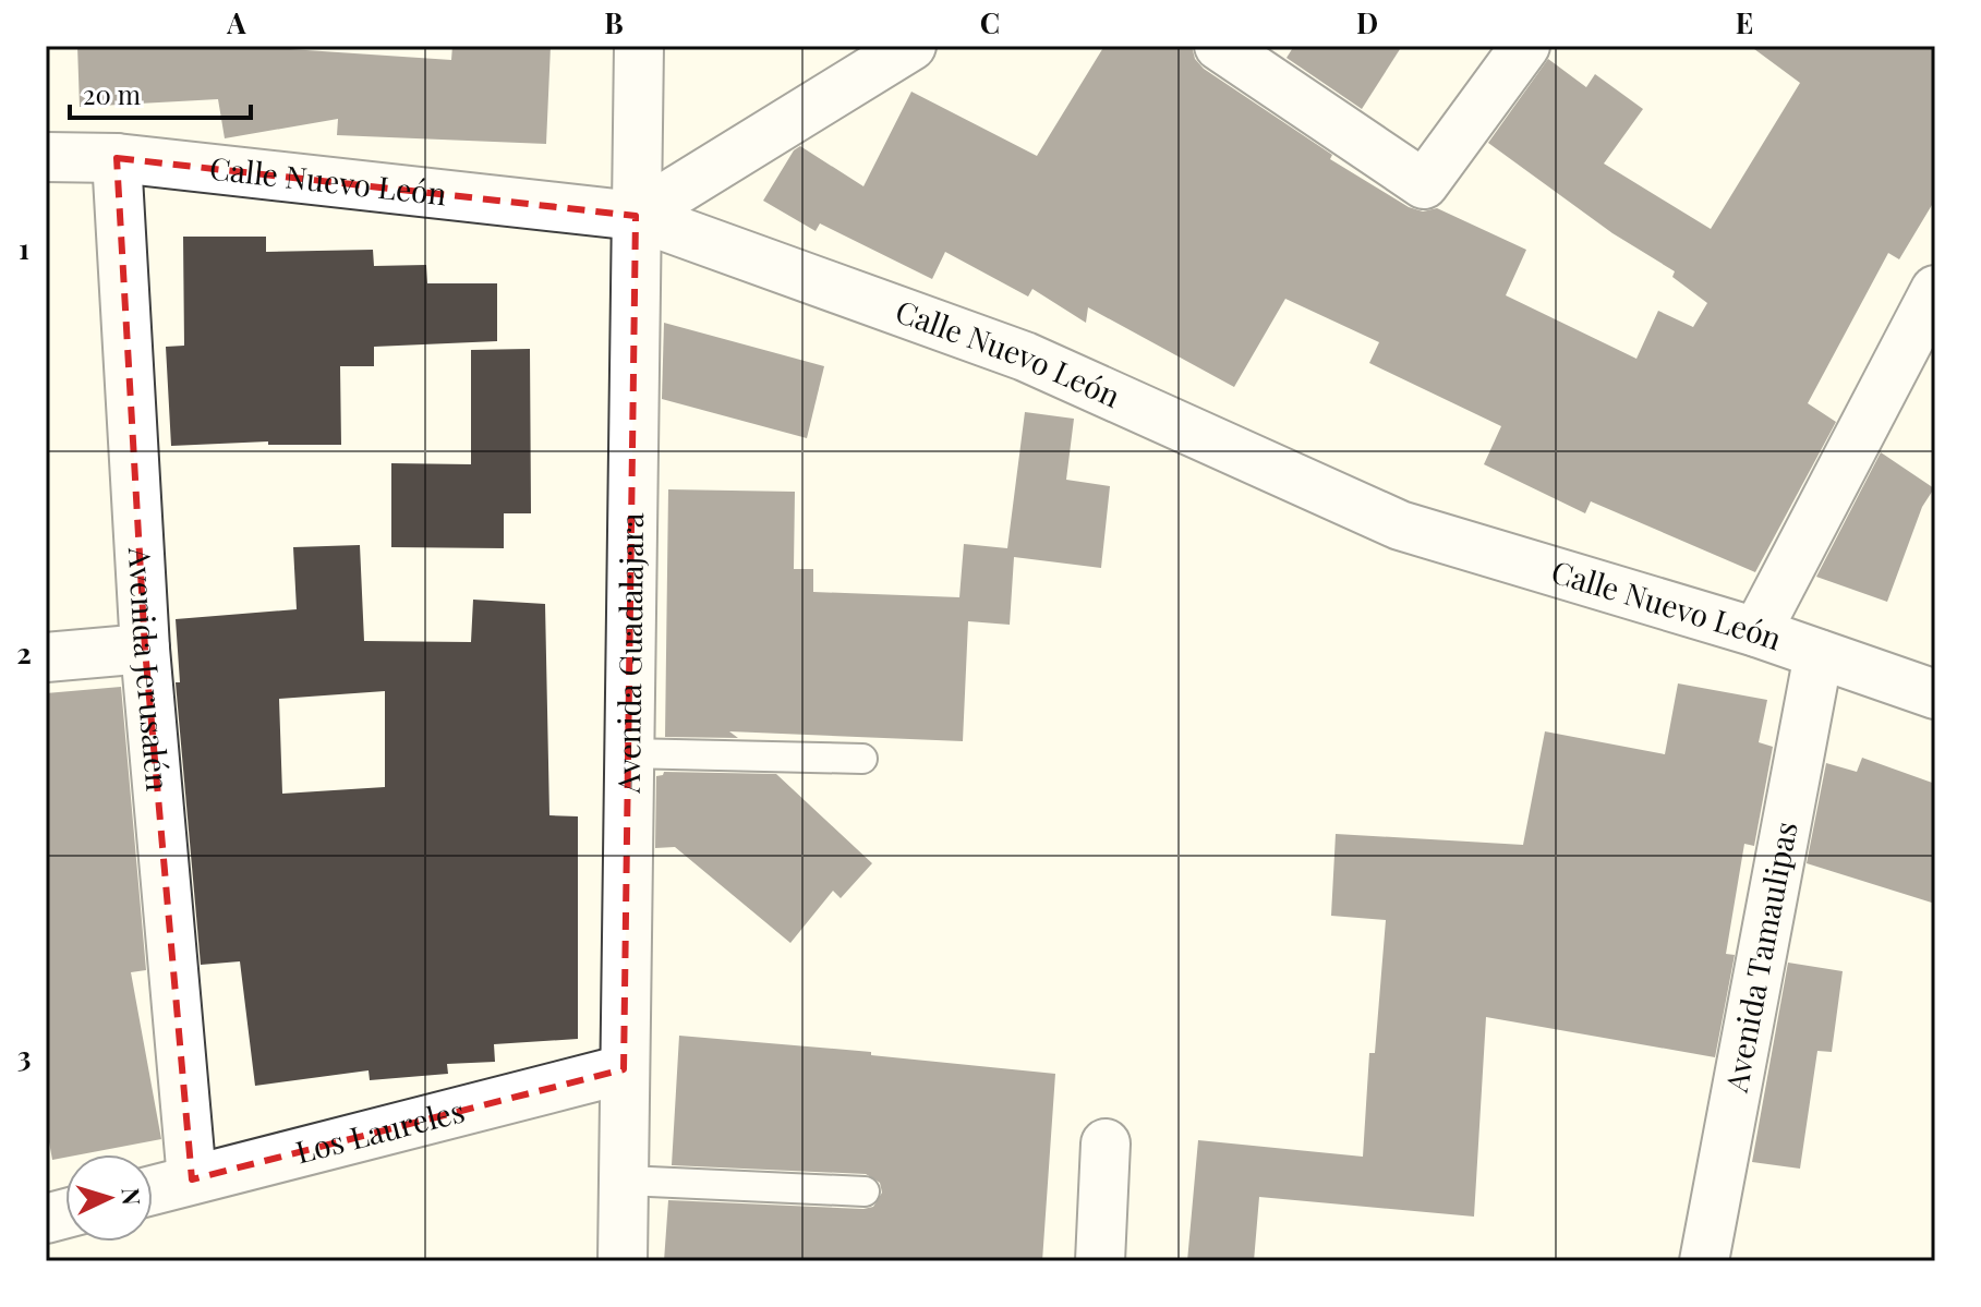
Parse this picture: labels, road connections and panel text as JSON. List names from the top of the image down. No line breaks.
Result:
{"streets":{"street":["Calle Nuevo León","Avenida Guadalajara","Avenida Jerusalén","Avenida Tamaulipas","Los Laureles"]},"crossings":[["Calle Nuevo León","Avenida Guadalajara"],["Calle Nuevo León","Avenida Jerusalén"],["Calle Nuevo León","Avenida Tamaulipas"],["Avenida Guadalajara","Los Laureles"],["Avenida Jerusalén","Los Laureles"]],"scale_bar":"20 m","north":"right","grid":{"columns":["A","B","C","D","E"],"rows":["1","2","3"]}}
